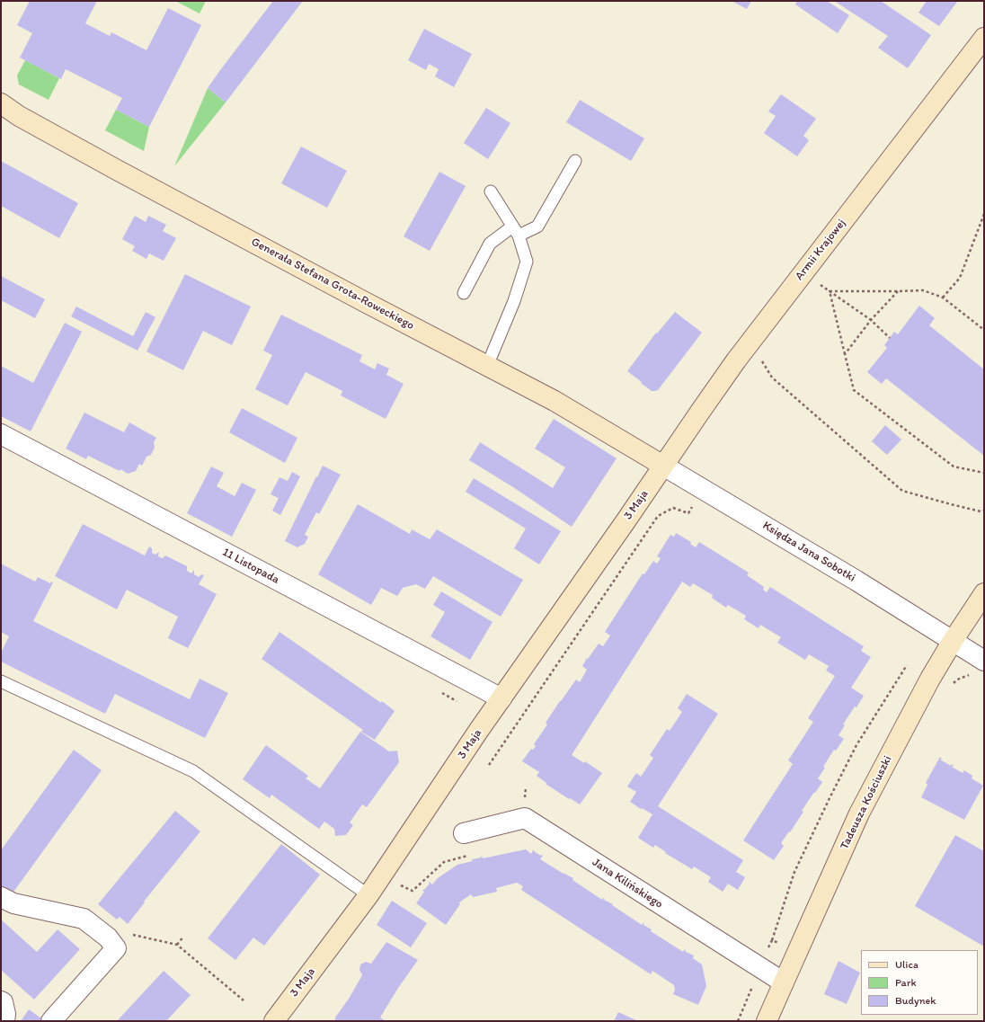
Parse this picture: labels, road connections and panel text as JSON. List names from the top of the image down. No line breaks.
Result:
{"streets":{"main road":["Armii Krajowej","Generała Stefana Grota-Roweckiego","3 Maja","Tadeusza Kościuszki"],"street":["Księdza Jana Sobotki","11 Listopada","Jana Kilińskiego"]},"crossings":[["Armii Krajowej","Generała Stefana Grota-Roweckiego"],["Armii Krajowej","3 Maja"],["Armii Krajowej","Księdza Jana Sobotki"],["Generała Stefana Grota-Roweckiego","3 Maja"],["Generała Stefana Grota-Roweckiego","Księdza Jana Sobotki"],["3 Maja","Księdza Jana Sobotki"],["3 Maja","11 Listopada"],["Księdza Jana Sobotki","Tadeusza Kościuszki"],["Tadeusza Kościuszki","Jana Kilińskiego"]],"legend":["Ulica","Park","Budynek"]}
